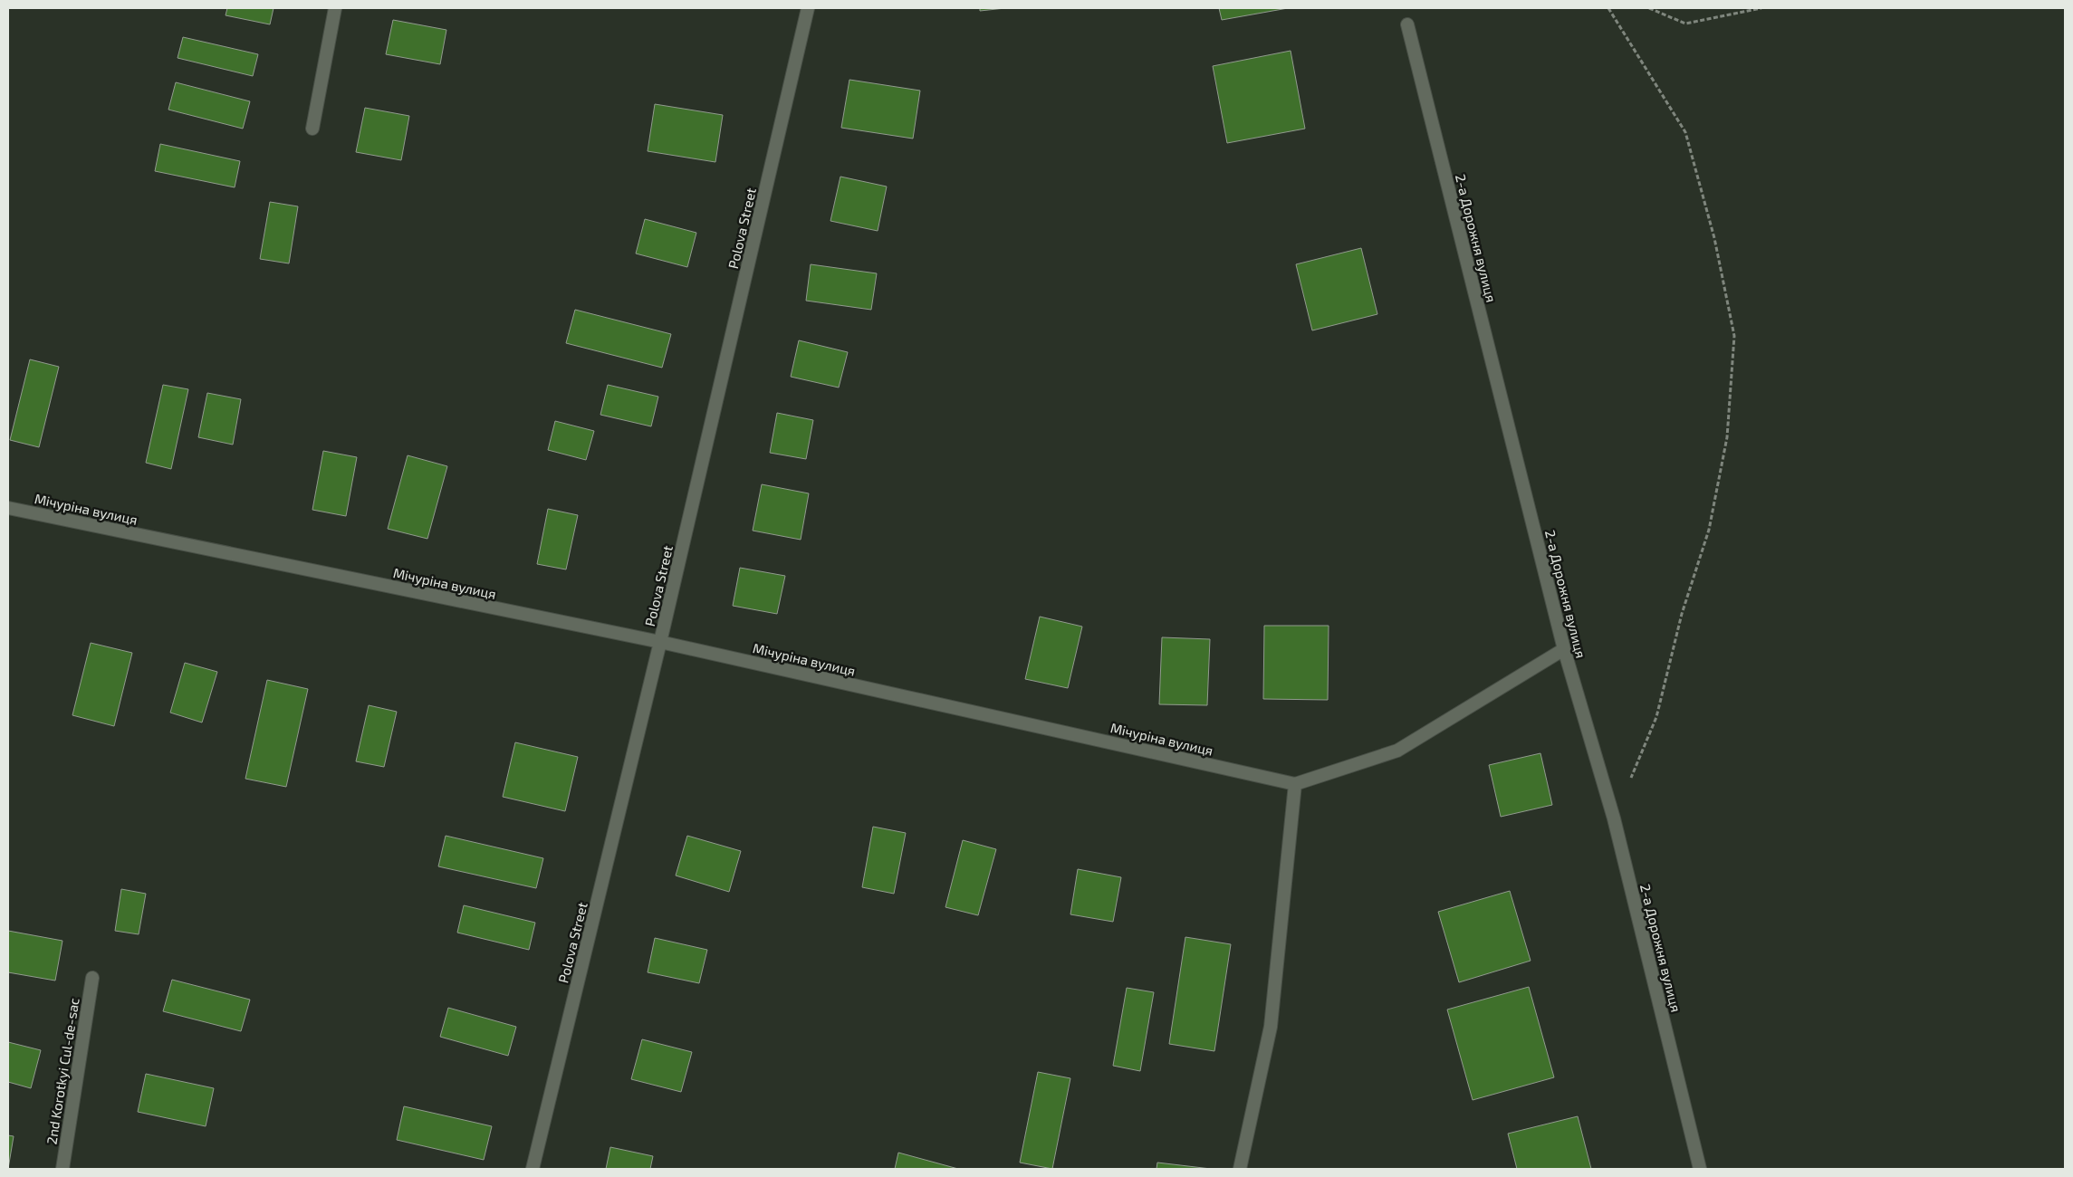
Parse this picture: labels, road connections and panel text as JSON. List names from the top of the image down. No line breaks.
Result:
{"streets":{"street":["Polova Street","2-а Дорожня вулиця","Мічуріна вулиця","2nd Korotkyi Cul-de-sac"]},"crossings":[["Polova Street","Мічуріна вулиця"]]}
